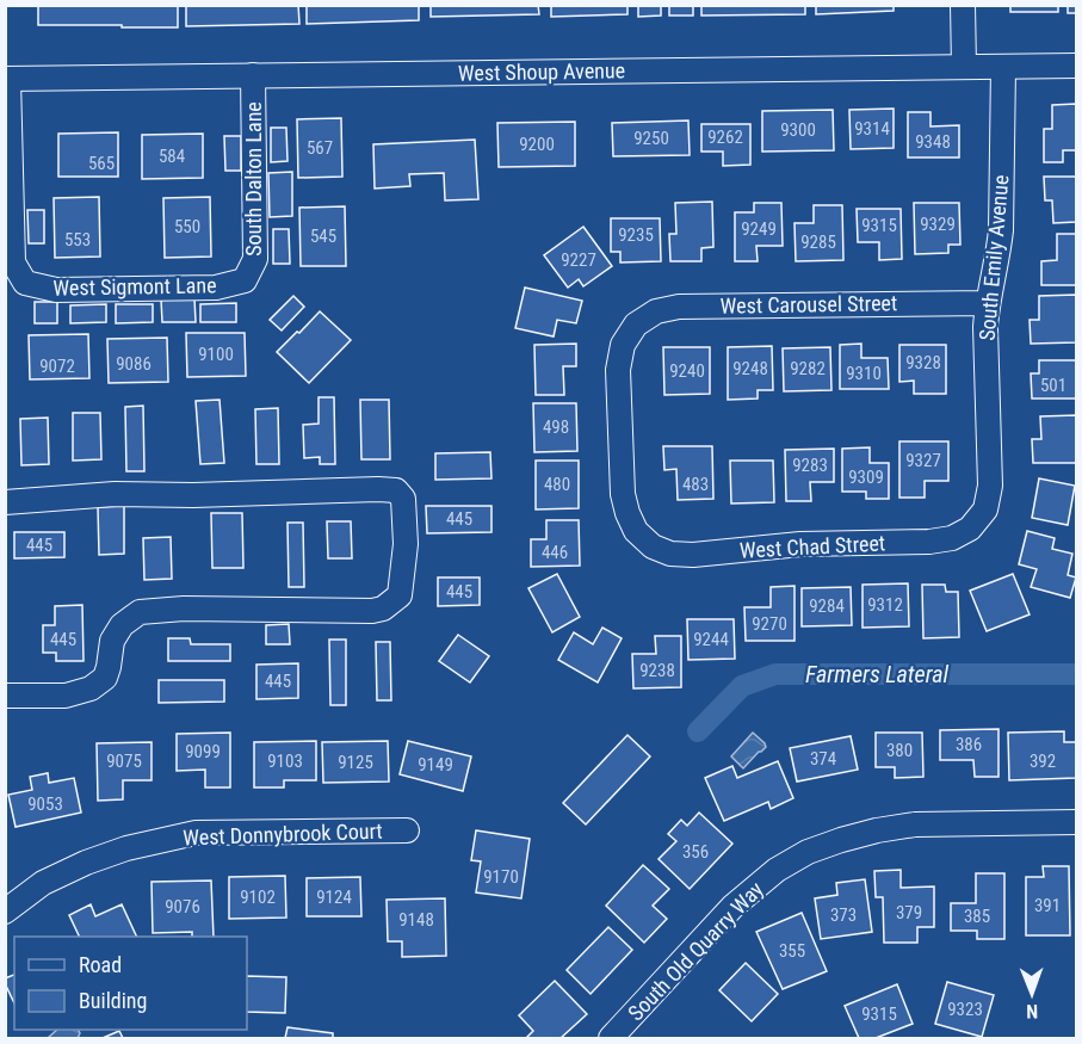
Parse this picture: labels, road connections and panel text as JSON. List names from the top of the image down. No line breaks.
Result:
{"streets":{"street":["West Shoup Avenue","South Dalton Lane","South Emily Avenue","West Sigmont Lane","West Carousel Street","West Chad Street","West Donnybrook Court","South Old Quarry Way"]},"crossings":[["West Shoup Avenue","South Dalton Lane"],["West Shoup Avenue","South Emily Avenue"],["West Shoup Avenue","West Sigmont Lane"],["South Dalton Lane","West Sigmont Lane"],["South Emily Avenue","West Carousel Street"],["South Emily Avenue","West Chad Street"],["West Carousel Street","West Chad Street"]],"water":["Farmers Lateral"],"house_numbers":["9314","9300","9262","9250","9348","9200","567","584","565","9329","9315","550","9249","9235","545","553","9285","9227","9100","9328","9086","9072","9248","9282","9240","9310","501","498","9327","9283","9309","480","483","445","445","446","445","9312","9284","9270","445","9244","9238","445","386","380","9099","374","9075","9103","392","9125","9149","9053","356","9170","9102","9124","391","9076","379","373","385","9148","355","9323","9315"],"legend":["Road","Building"],"north":"bottom"}
